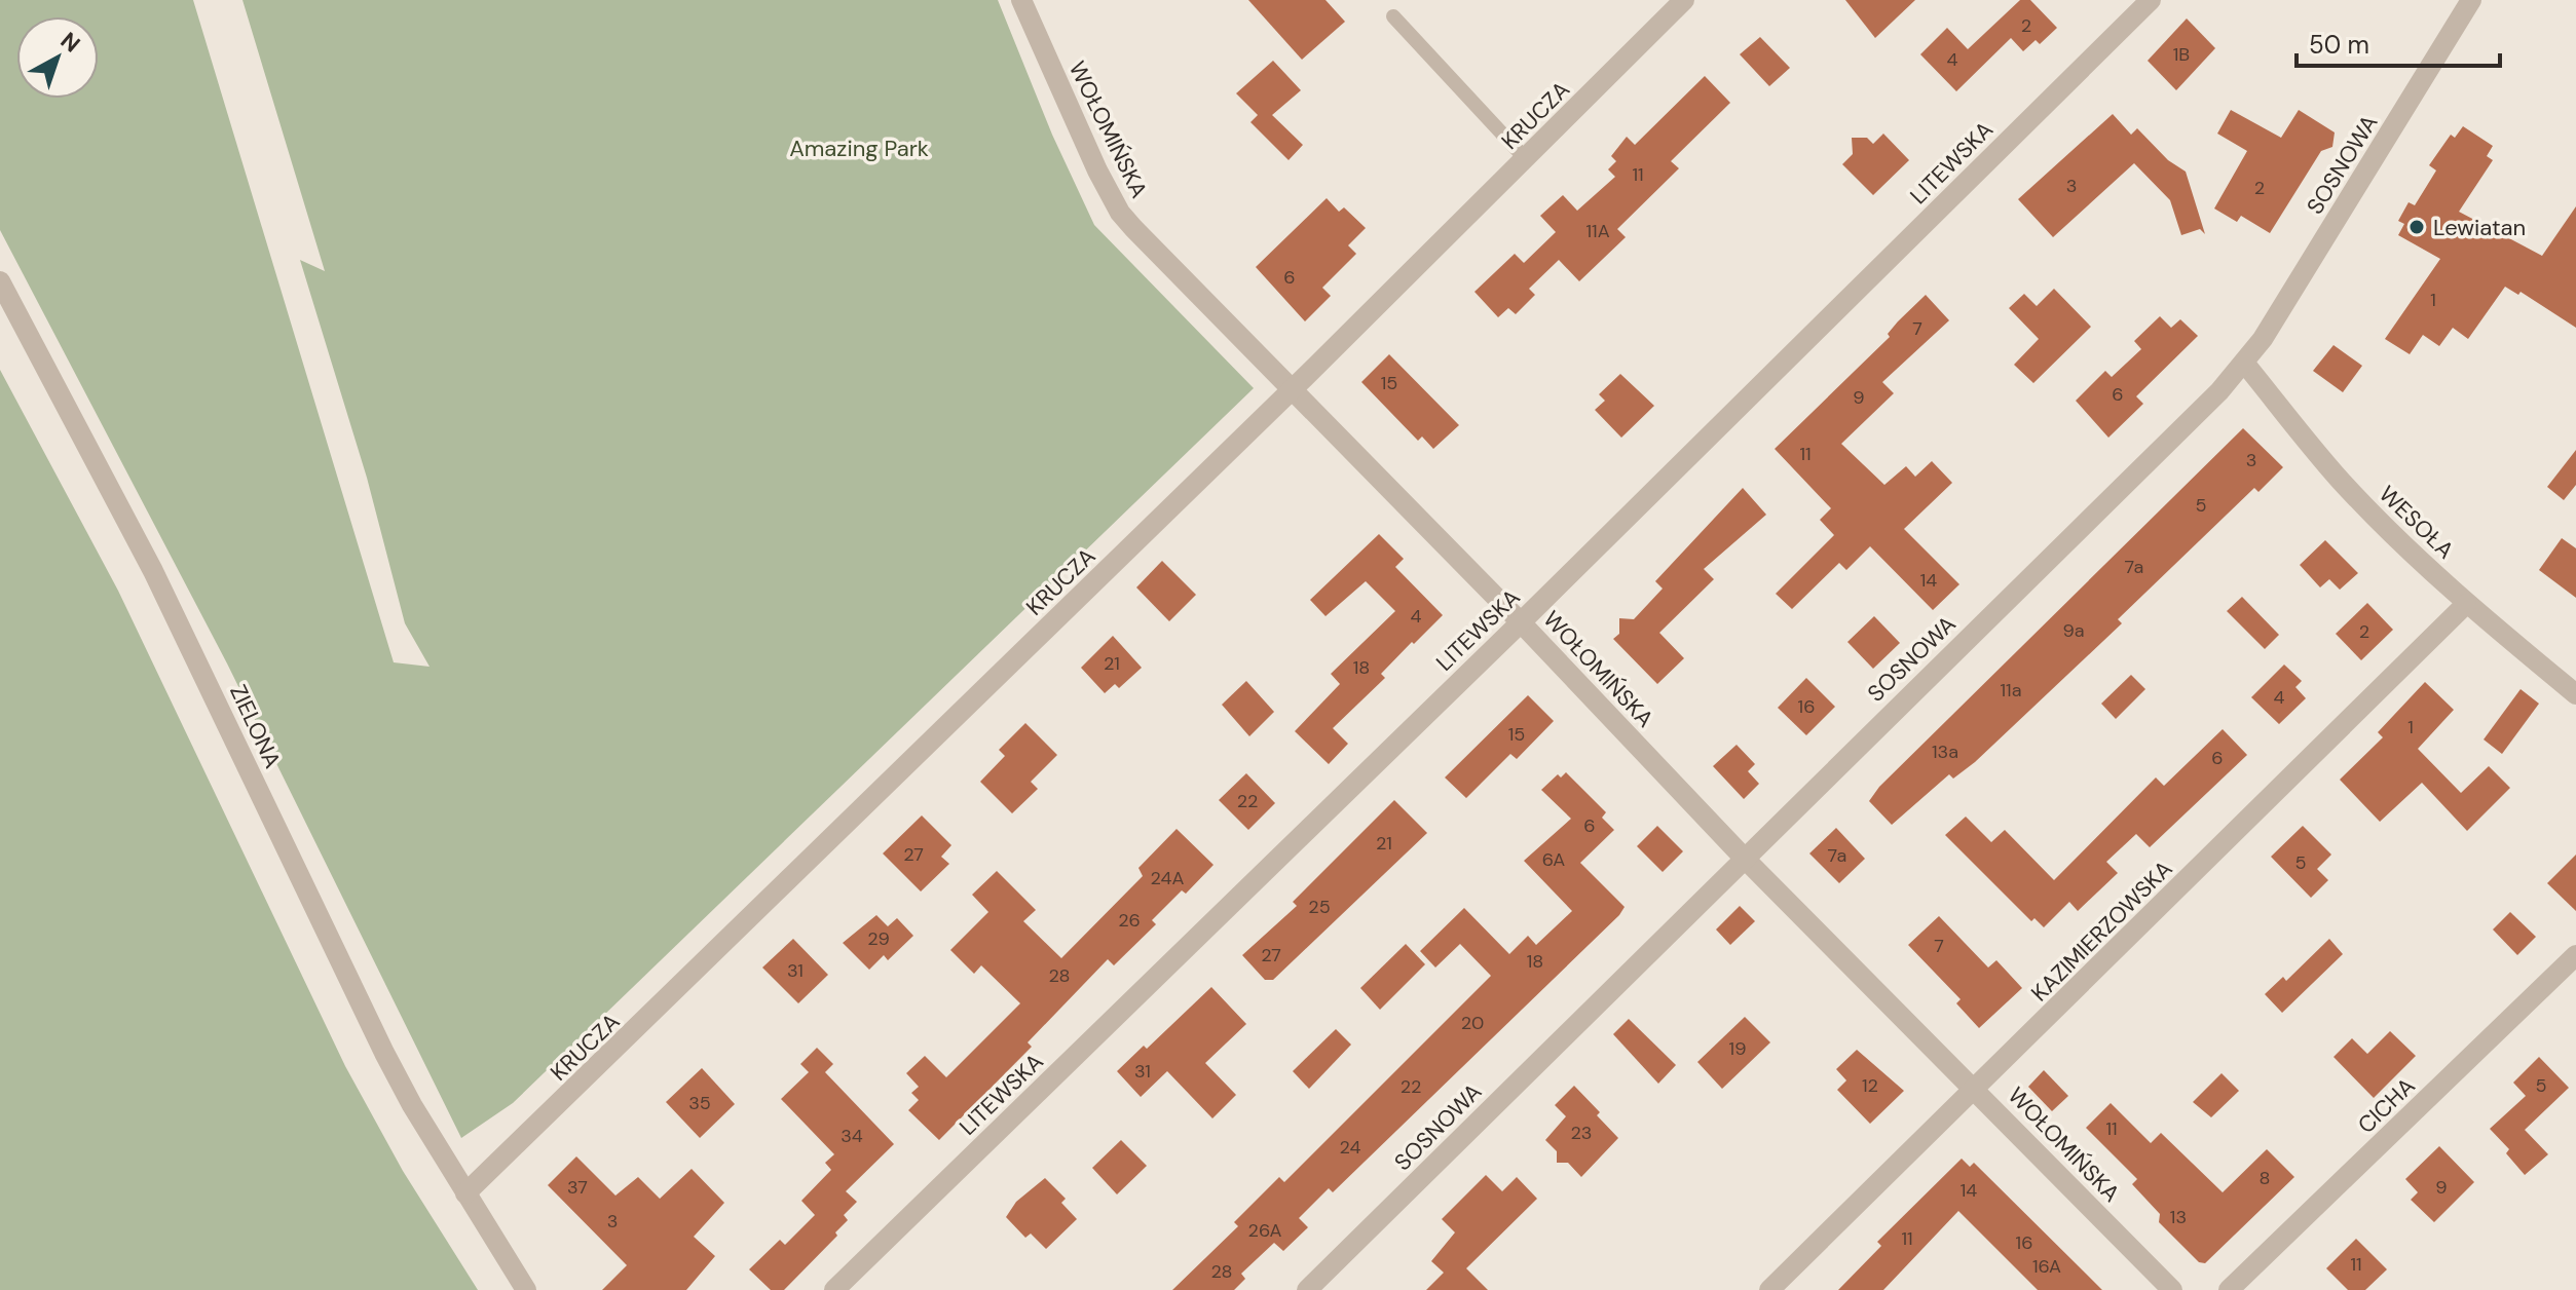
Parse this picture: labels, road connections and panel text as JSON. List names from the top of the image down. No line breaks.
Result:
{"streets":{"street":["KRUCZA","WOŁOMIŃSKA","LITEWSKA","SOSNOWA","WESOŁA","ZIELONA","KAZIMIERZOWSKA","CICHA"]},"crossings":[["KRUCZA","WOŁOMIŃSKA"],["KRUCZA","ZIELONA"],["WOŁOMIŃSKA","LITEWSKA"],["WOŁOMIŃSKA","SOSNOWA"],["WOŁOMIŃSKA","KAZIMIERZOWSKA"],["SOSNOWA","WESOŁA"],["WESOŁA","KAZIMIERZOWSKA"]],"parks":["Amazing Park"],"places":["Lewiatan"],"house_numbers":["2","1B","4","11","3","2","11A","6","1","7","15","6","9","11","3","5","7a","14","4","9a","2","21","18","11a","4","16","1","15","13a","6","22","6","21","27","7a","6A","5","24A","25","26","29","7","27","18","31","28","20","19","31","12","5","22","35","11","23","34","24","8","37","9","14","13","3","26A","11","16","11","16A","28"],"scale_bar":"50 m","north":"top right"}
